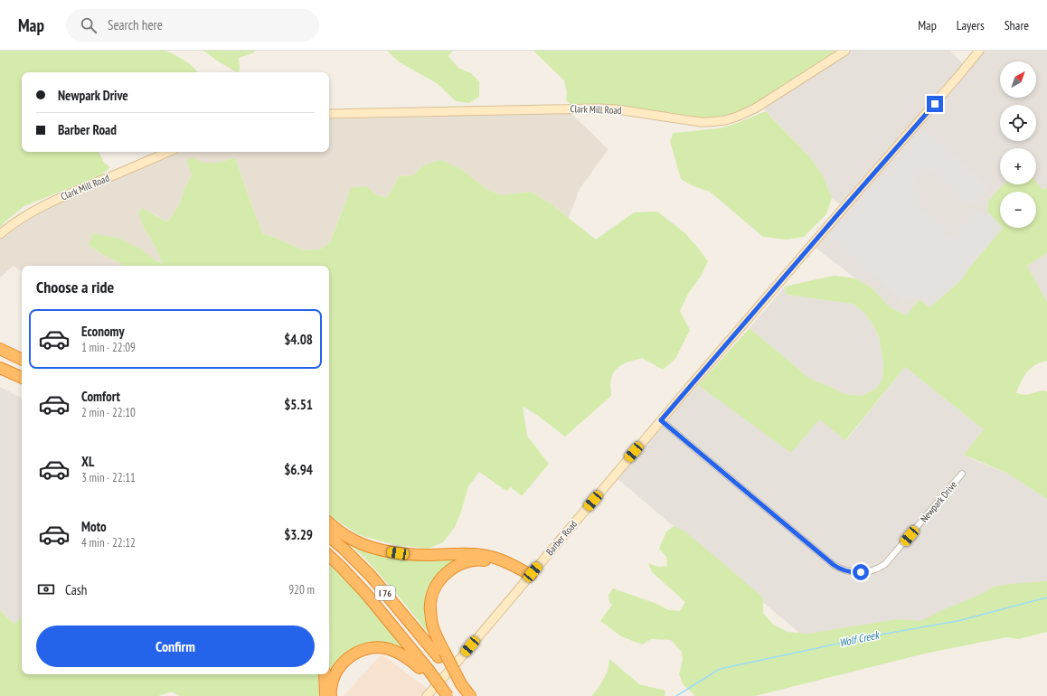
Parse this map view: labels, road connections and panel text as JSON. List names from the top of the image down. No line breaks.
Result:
{"streets":{"highway":["I 76"],"main road":["Clark Mill Road","Barber Road"],"street":["Newpark Drive"]},"crossings":[["Newpark Drive","Barber Road"]],"water":["Wolf Creek"],"north":"top right","page":{"header":"Map","search":"Search here","nav":["Map","Layers","Share"],"map_buttons":["+","−"],"banner":["Newpark Drive","Barber Road"],"heading":"Choose a ride","list":[{"name":"Economy","note":"1 min · 22:09","value":"$4.08"},{"name":"Comfort","note":"2 min · 22:10","value":"$5.51"},{"name":"XL","note":"3 min · 22:11","value":"$6.94"},{"name":"Moto","note":"4 min · 22:12","value":"$3.29"}],"pay":["Cash","920 m"],"buttons":"Confirm"}}
